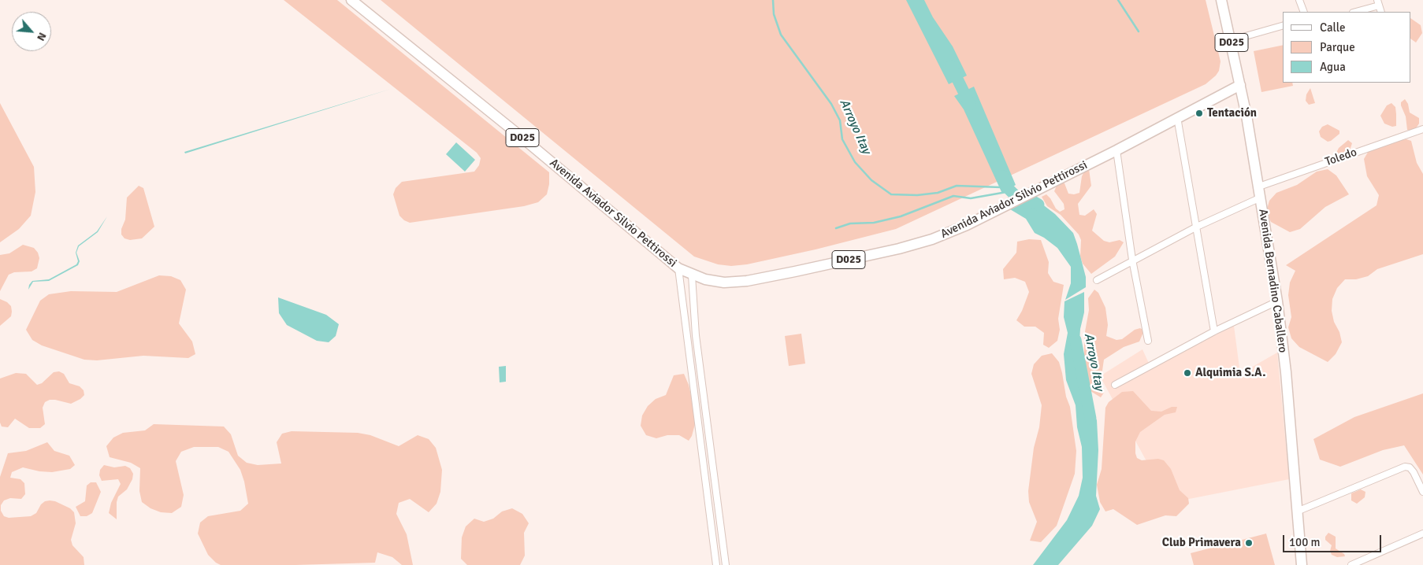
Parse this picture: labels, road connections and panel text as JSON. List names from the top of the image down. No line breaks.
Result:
{"streets":{"main road":["D025","Avenida Aviador Silvio Pettirossi","Avenida Bernadino Caballero"],"street":["Toledo"]},"crossings":[["Toledo","Avenida Bernadino Caballero"],["Avenida Aviador Silvio Pettirossi","Avenida Bernadino Caballero"]],"water":["Arroyo Itay"],"places":["Tentación","Alquimia S.A.","Club Primavera"],"legend":["Calle","Parque","Agua"],"scale_bar":"100 m","north":"bottom right"}
